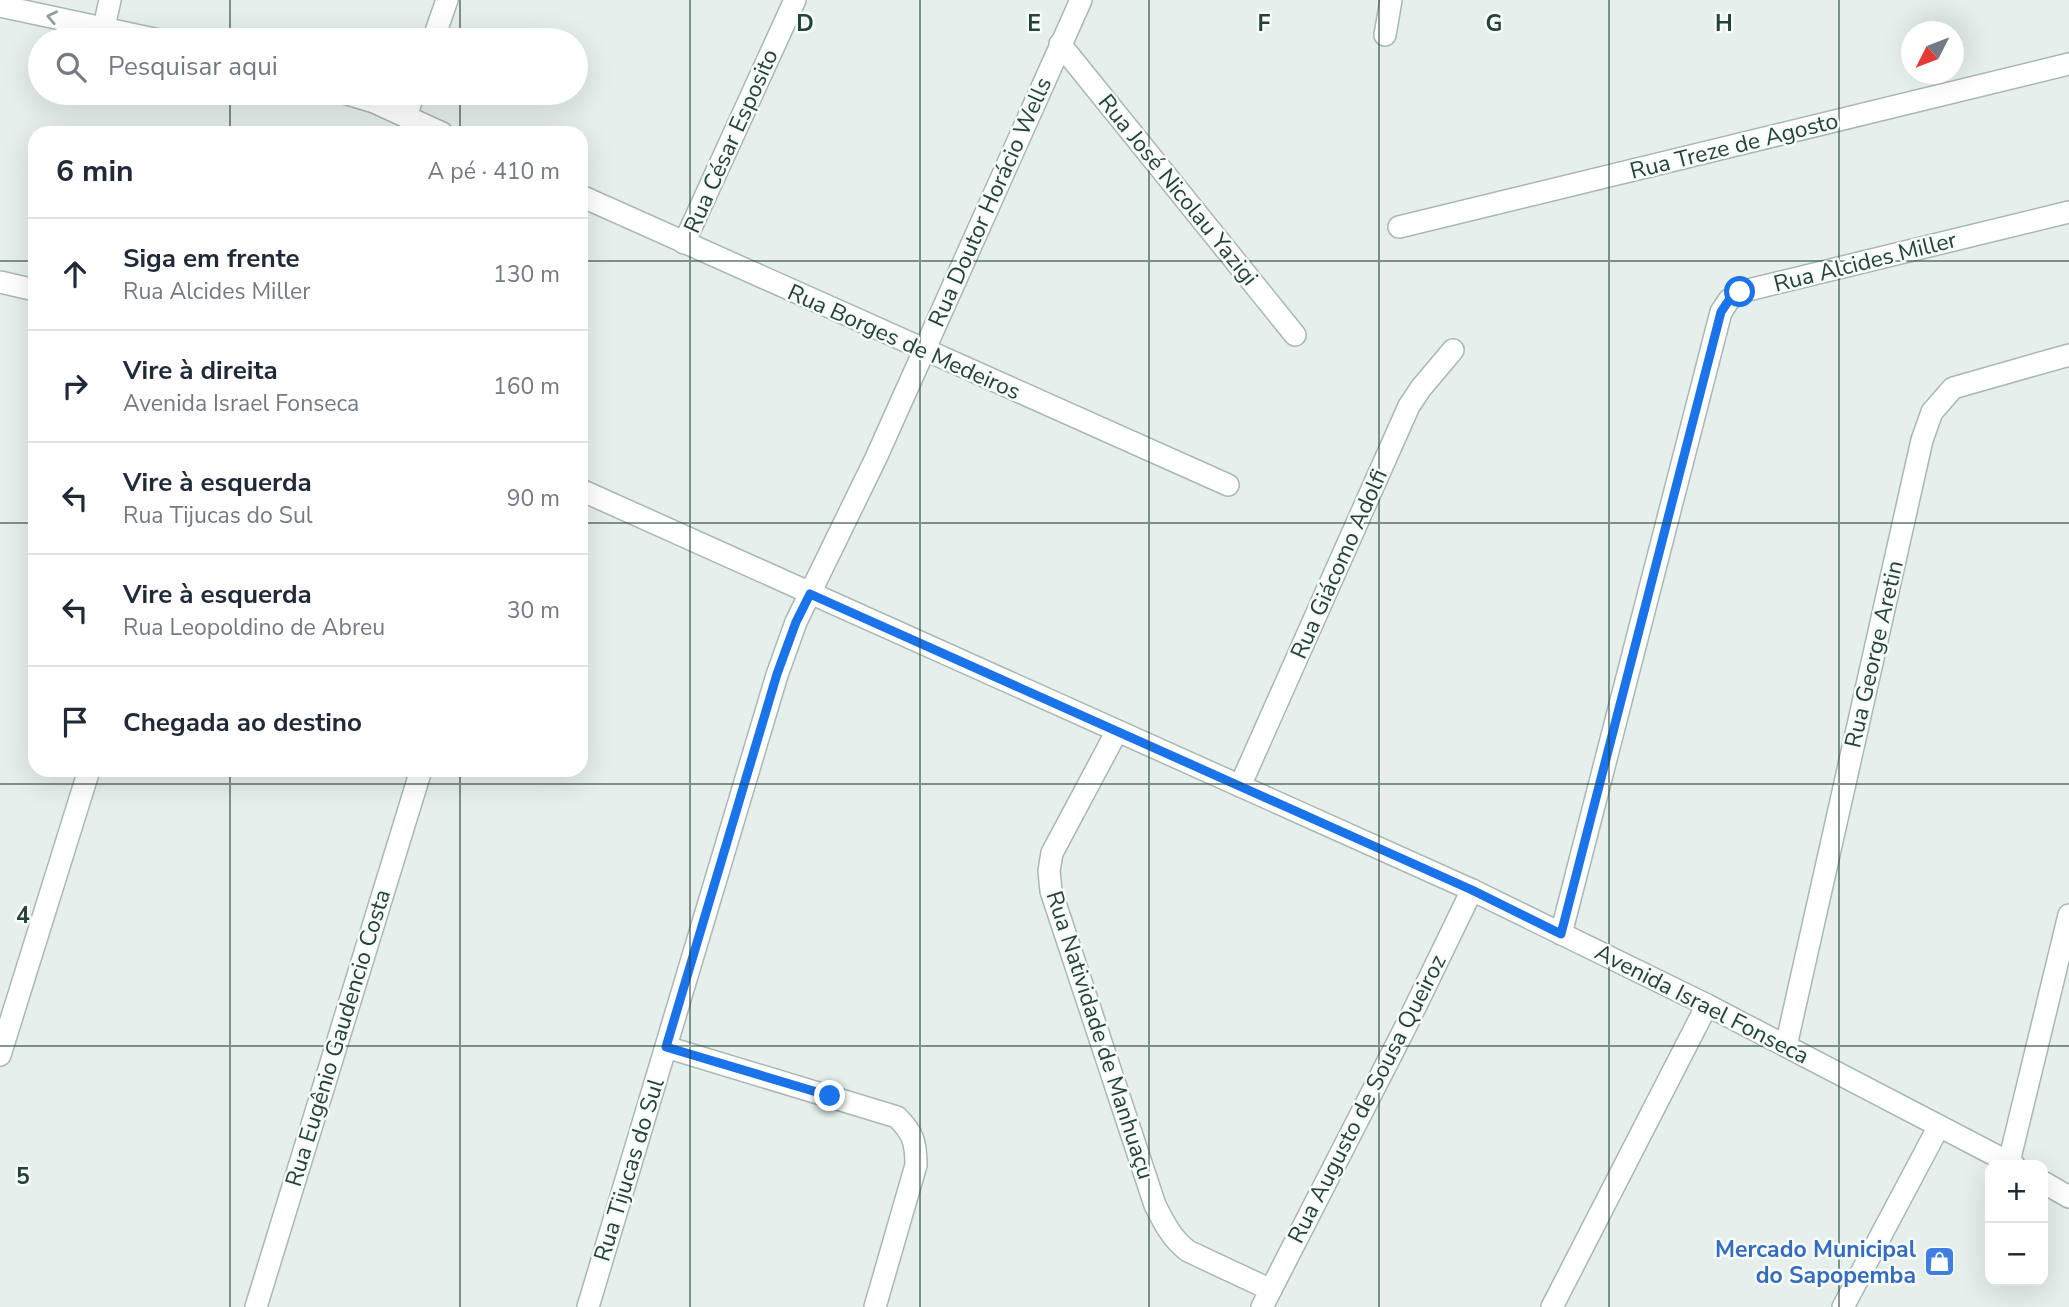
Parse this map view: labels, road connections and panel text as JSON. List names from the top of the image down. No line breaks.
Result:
{"streets":{"street":["Rua César Esposito","Rua Treze de Agosto","Rua José Nicolau Yazigi","Rua Doutor Horácio Wells","Rua Alcides Miller","Rua Borges de Medeiros","Rua Giácomo Adolfi","Rua George Aretin","Avenida Israel Fonseca","Rua Natividade de Manhuaçu","Rua Eugênio Gaudencio Costa","Rua Augusto de Sousa Queiroz","Rua Tijucas do Sul"]},"crossings":[["Rua César Esposito","Rua Borges de Medeiros"],["Rua José Nicolau Yazigi","Rua Doutor Horácio Wells"],["Rua Doutor Horácio Wells","Rua Borges de Medeiros"],["Rua Doutor Horácio Wells","Avenida Israel Fonseca"],["Rua Doutor Horácio Wells","Rua Tijucas do Sul"],["Rua Alcides Miller","Avenida Israel Fonseca"],["Rua Giácomo Adolfi","Avenida Israel Fonseca"],["Rua George Aretin","Avenida Israel Fonseca"],["Avenida Israel Fonseca","Rua Natividade de Manhuaçu"],["Avenida Israel Fonseca","Rua Augusto de Sousa Queiroz"],["Avenida Israel Fonseca","Rua Tijucas do Sul"],["Rua Natividade de Manhuaçu","Rua Augusto de Sousa Queiroz"]],"places":{"shop":["Mercado Municipal do Sapopemba"]},"north":"bottom left","page":{"search":"Pesquisar aqui","heading":["6 min","A pé · 410 m"],"list":[["Siga em frente","Rua Alcides Miller","130 m"],["Vire à direita","Avenida Israel Fonseca","160 m"],["Vire à esquerda","Rua Tijucas do Sul","90 m"],["Vire à esquerda","Rua Leopoldino de Abreu","30 m"],"Chegada ao destino"],"map_buttons":["+","−"]},"grid":{"columns":["D","E","F","G","H"],"rows":["4","5"]}}
